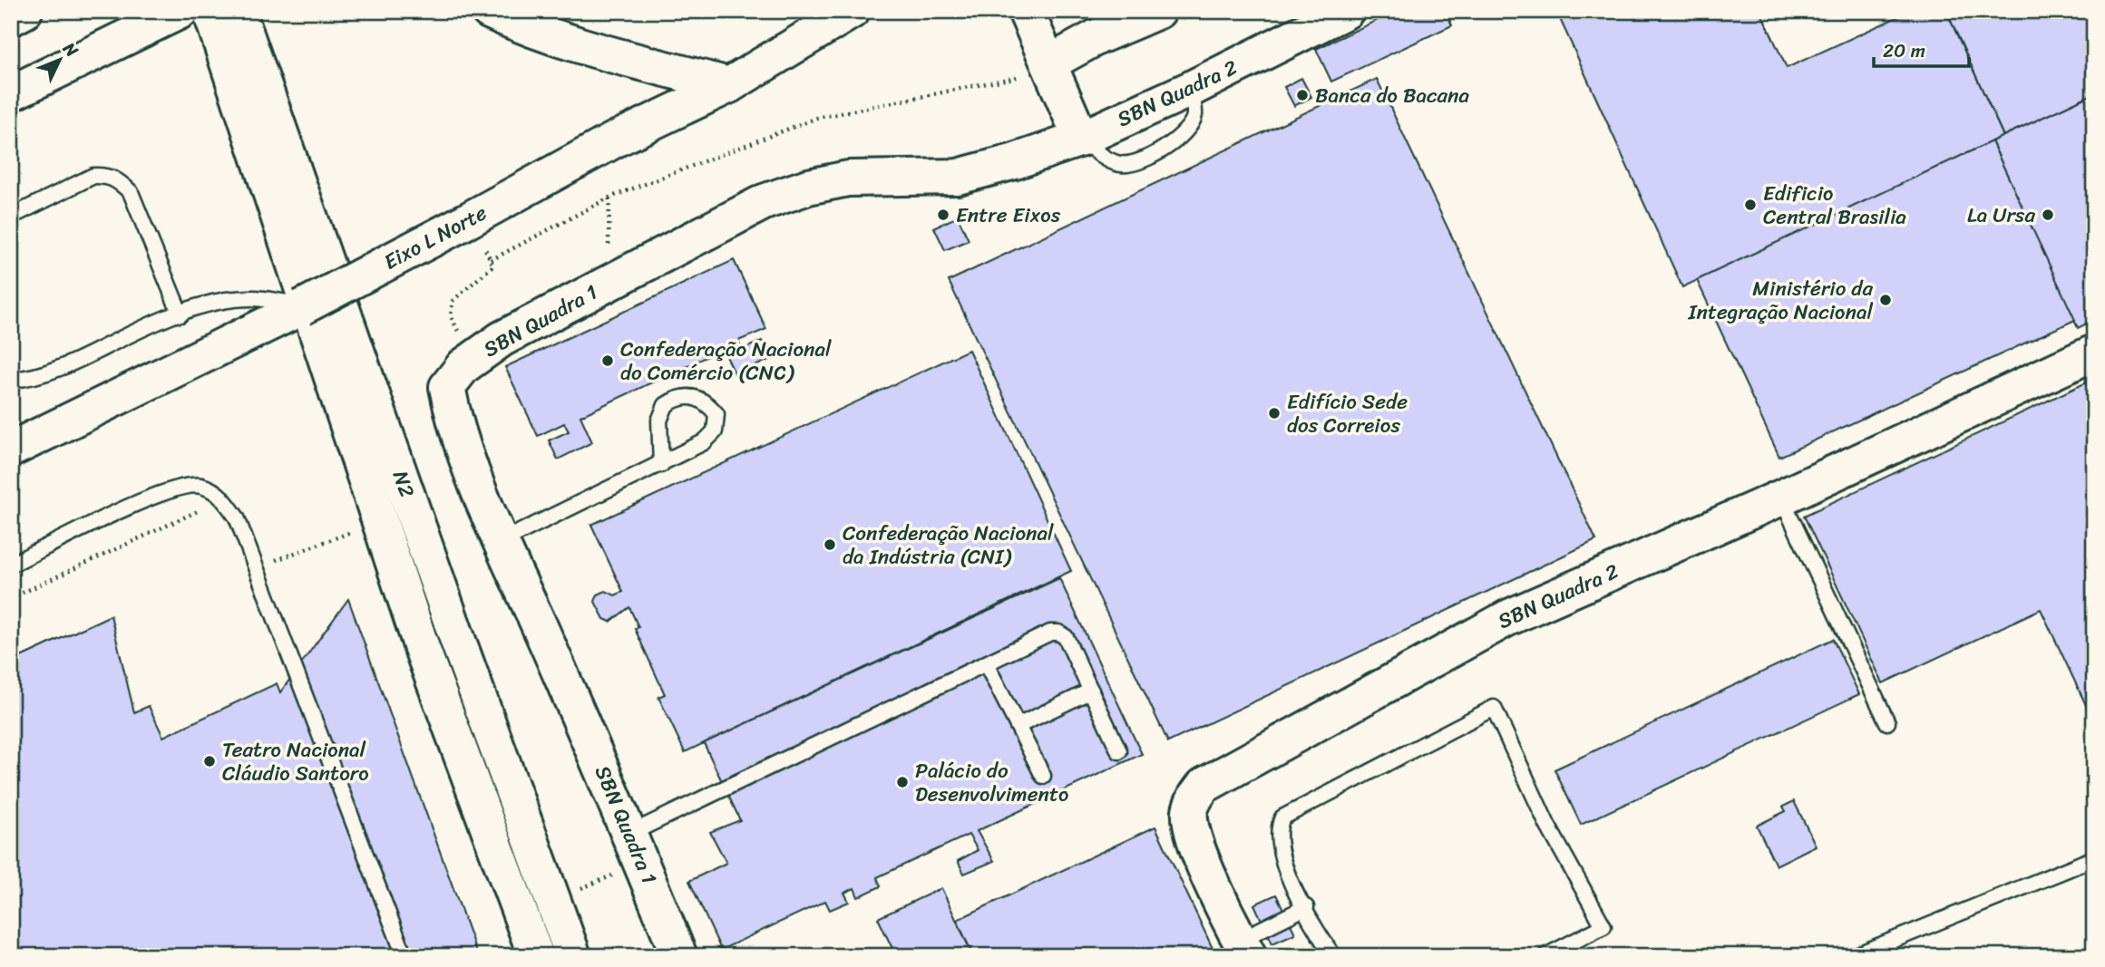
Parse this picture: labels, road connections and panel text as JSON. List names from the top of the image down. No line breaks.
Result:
{"streets":{"main road":["SBN Quadra 2","Eixo L Norte","SBN Quadra 1","N2"]},"crossings":[["SBN Quadra 2","SBN Quadra 1"]],"places":["Banca do Bacana","Edificio Central Brasilia","Entre Eixos","La Ursa","Ministério da Integração Nacional","Confederação Nacional do Comércio (CNC)","Edifício Sede dos Correios","Confederação Nacional da Indústria (CNI)","Teatro Nacional Cláudio Santoro","Palácio do Desenvolvimento"],"scale_bar":"20 m","north":"top right"}
